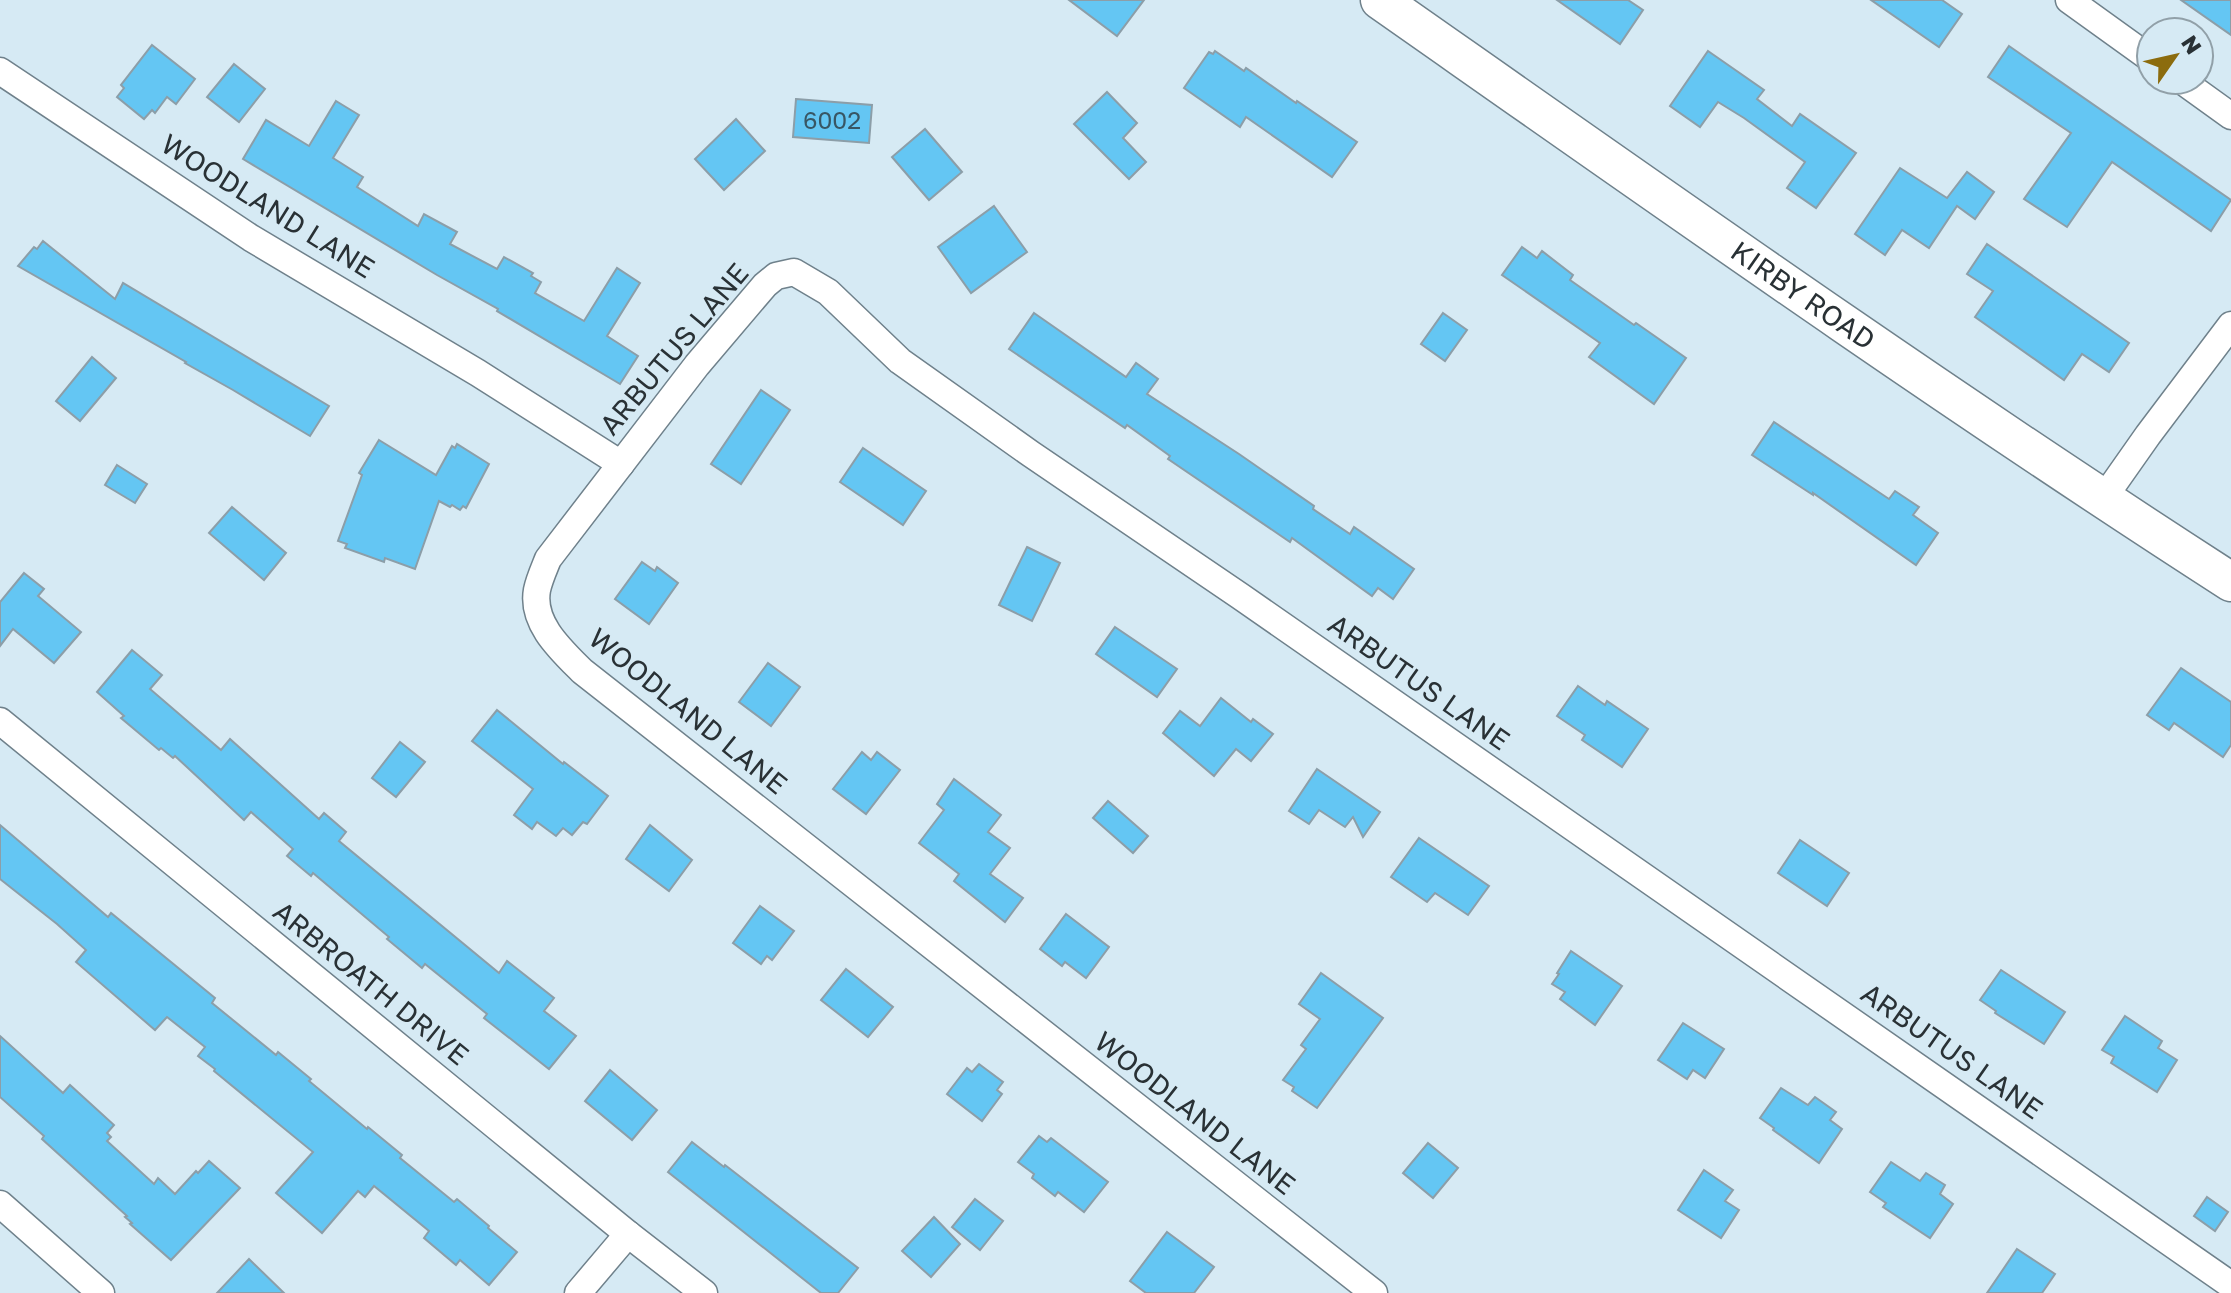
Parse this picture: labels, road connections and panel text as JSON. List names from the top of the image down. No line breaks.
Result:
{"streets":{"main road":["KIRBY ROAD"],"street":["WOODLAND LANE","ARBUTUS LANE","ARBROATH DRIVE"]},"crossings":[["WOODLAND LANE","ARBUTUS LANE"]],"house_numbers":["6002"],"north":"top right"}
